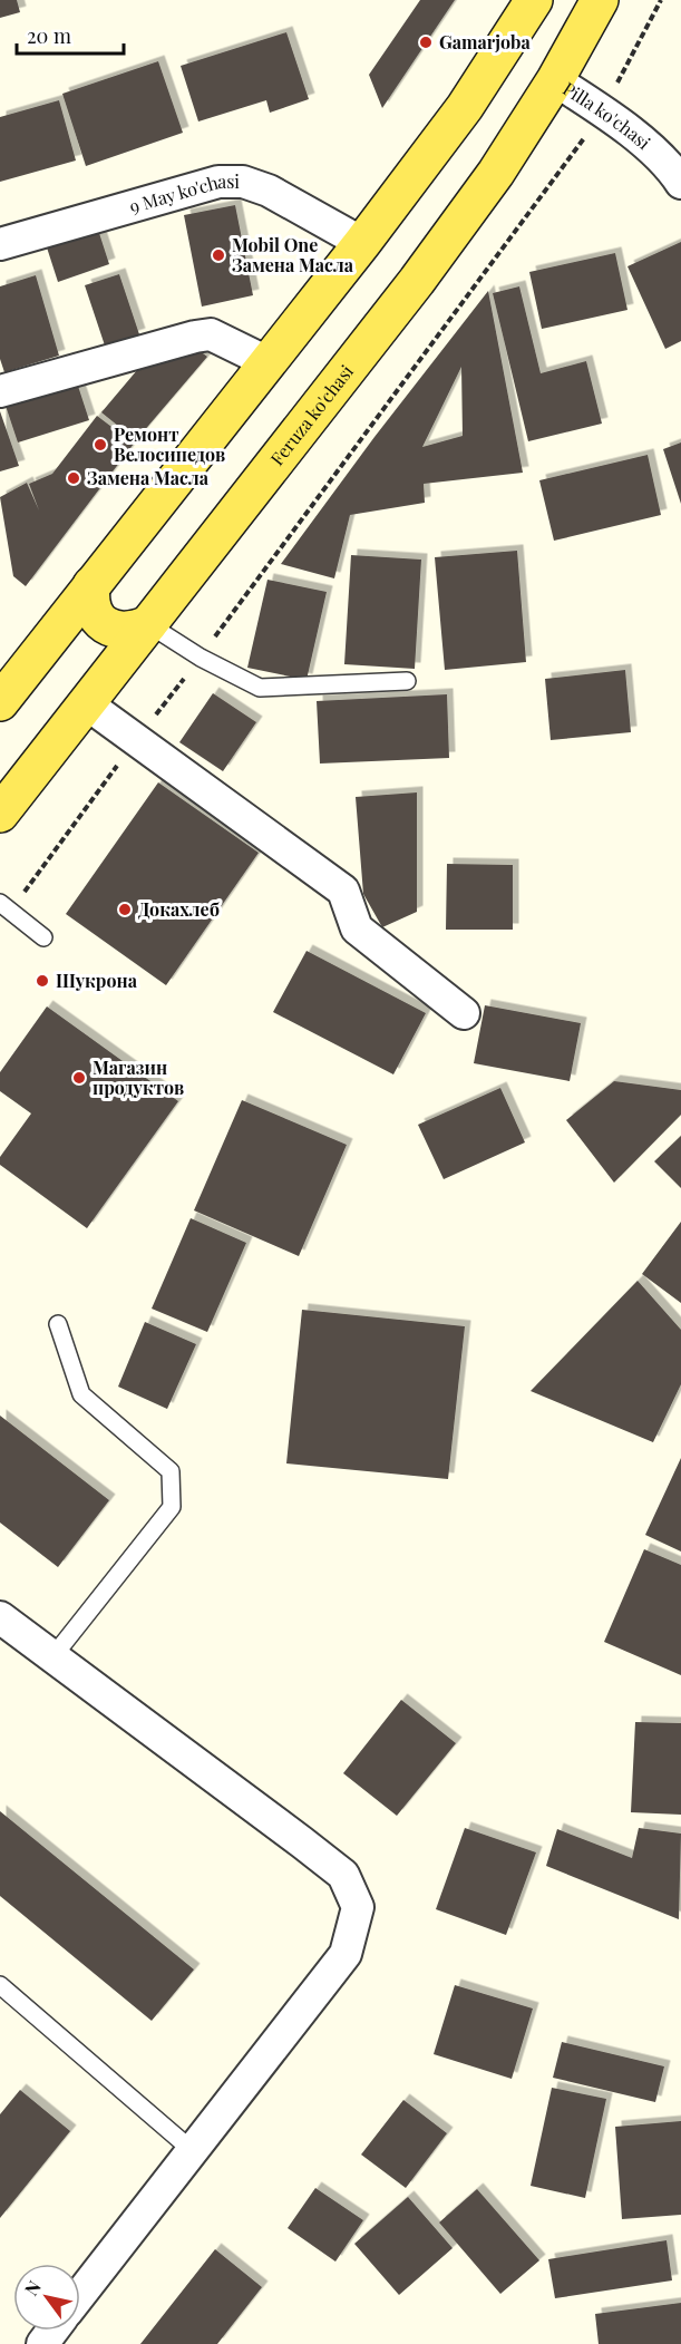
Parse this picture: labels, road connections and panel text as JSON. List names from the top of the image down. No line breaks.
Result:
{"streets":{"main road":["Feruza ko'chasi"],"street":["Pilla ko'chasi","9 May ko'chasi"]},"crossings":[["Pilla ko'chasi","Feruza ko'chasi"]],"places":["Gamarjoba","Mobil One Замена Масла","Ремонт Велосипедов","Замена Масла","Докахлеб","Шукрона","Магазин продуктов"],"scale_bar":"20 m","north":"top left"}
